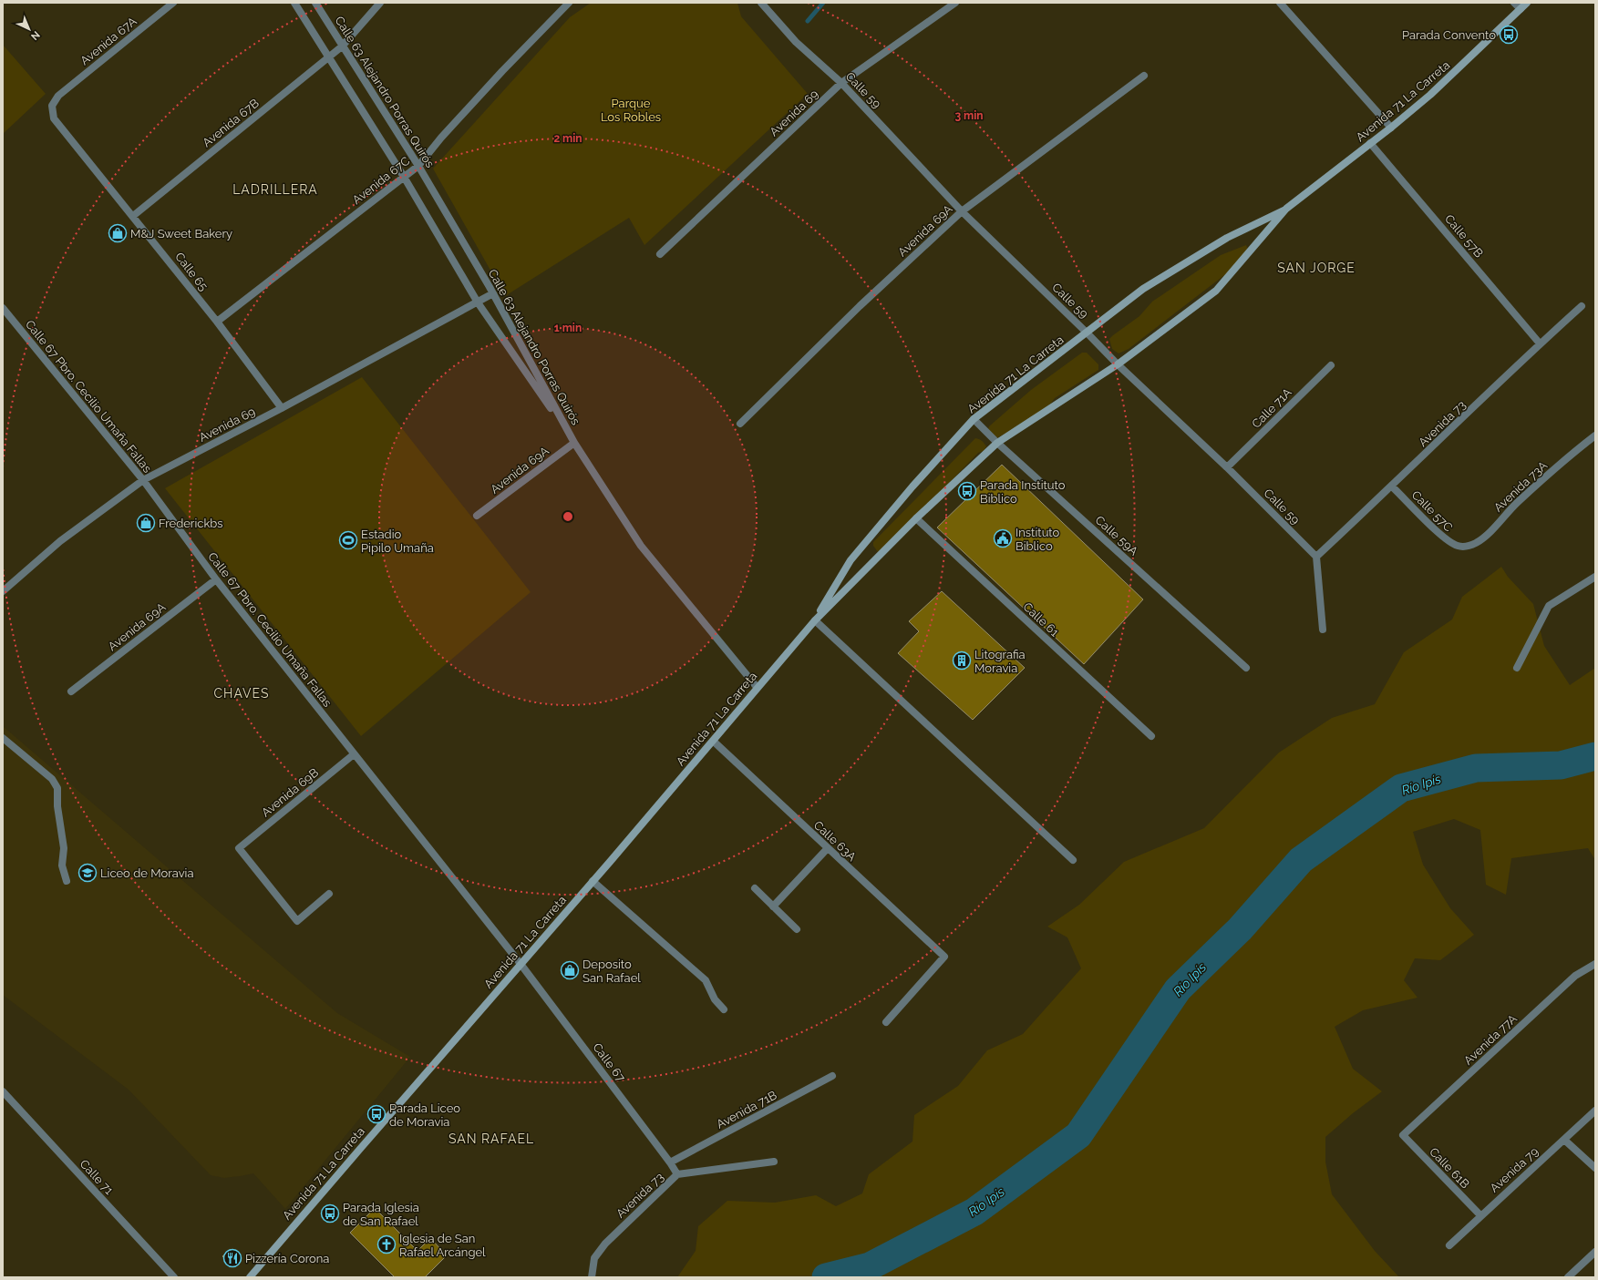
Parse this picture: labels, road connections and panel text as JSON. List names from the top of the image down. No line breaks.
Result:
{"streets":{"street":["Avenida 67A","Calle 59","Calle 63 Alejandro Porras Quirós","Avenida 71 La Carreta","Avenida 69","Avenida 67B","Avenida 67C","Avenida 69A","Calle 57B","Calle 65","Calle 67 Pbro. Cecilio Umaña Fallas","Calle 71A","Avenida 73","Avenida 73A","Calle 57C","Calle 59A","Calle 61","Avenida 69B","Calle 63A","Avenida 77A","Calle 67","Avenida 71B","Calle 61B","Avenida 79","Calle 71"]},"crossings":[["Avenida 67A","Calle 65"],["Calle 59","Avenida 71 La Carreta"],["Calle 59","Avenida 69"],["Calle 59","Avenida 69A"],["Calle 59","Calle 71A"],["Calle 59","Avenida 73"],["Calle 63 Alejandro Porras Quirós","Avenida 71 La Carreta"],["Calle 63 Alejandro Porras Quirós","Avenida 69"],["Calle 63 Alejandro Porras Quirós","Avenida 67B"],["Calle 63 Alejandro Porras Quirós","Avenida 67C"],["Calle 63 Alejandro Porras Quirós","Avenida 69A"],["Avenida 71 La Carreta","Calle 57B"],["Avenida 71 La Carreta","Calle 67 Pbro. Cecilio Umaña Fallas"],["Avenida 71 La Carreta","Calle 59A"],["Avenida 71 La Carreta","Calle 61"],["Avenida 71 La Carreta","Calle 63A"],["Avenida 71 La Carreta","Calle 67"],["Avenida 69","Calle 65"],["Avenida 69","Calle 67 Pbro. Cecilio Umaña Fallas"],["Avenida 67B","Calle 65"],["Avenida 67C","Calle 65"],["Avenida 69A","Calle 67 Pbro. Cecilio Umaña Fallas"],["Calle 57B","Avenida 73"],["Calle 67 Pbro. Cecilio Umaña Fallas","Avenida 69B"],["Calle 67 Pbro. Cecilio Umaña Fallas","Calle 67"],["Avenida 73","Calle 57C"],["Avenida 73","Calle 67"],["Avenida 73A","Calle 57C"],["Avenida 77A","Calle 61B"],["Calle 67","Avenida 71B"],["Calle 61B","Avenida 79"]],"districts":["LADRILLERA","SAN JORGE","CHAVES","SAN RAFAEL"],"water":["Río Ipís"],"parks":["Parque Los Robles"],"places":{"bus stop":["Parada Convento","Parada Instituto Biblico","Parada Liceo de Moravia","Parada Iglesia de San Rafael"],"shop":["M&J Sweet Bakery","Frederickbs","Deposito San Rafael"],"public building":["Instituto Biblico"],"sports":["Estadio Pipilo Umaña"],"building":["Litografia Moravia"],"school or university":["Liceo de Moravia"],"church":["Iglesia de San Rafael Arcángel"],"restaurant":["Pizzería Corona"]},"north":"bottom right","rings":["3 min","2 min","1 min"]}
